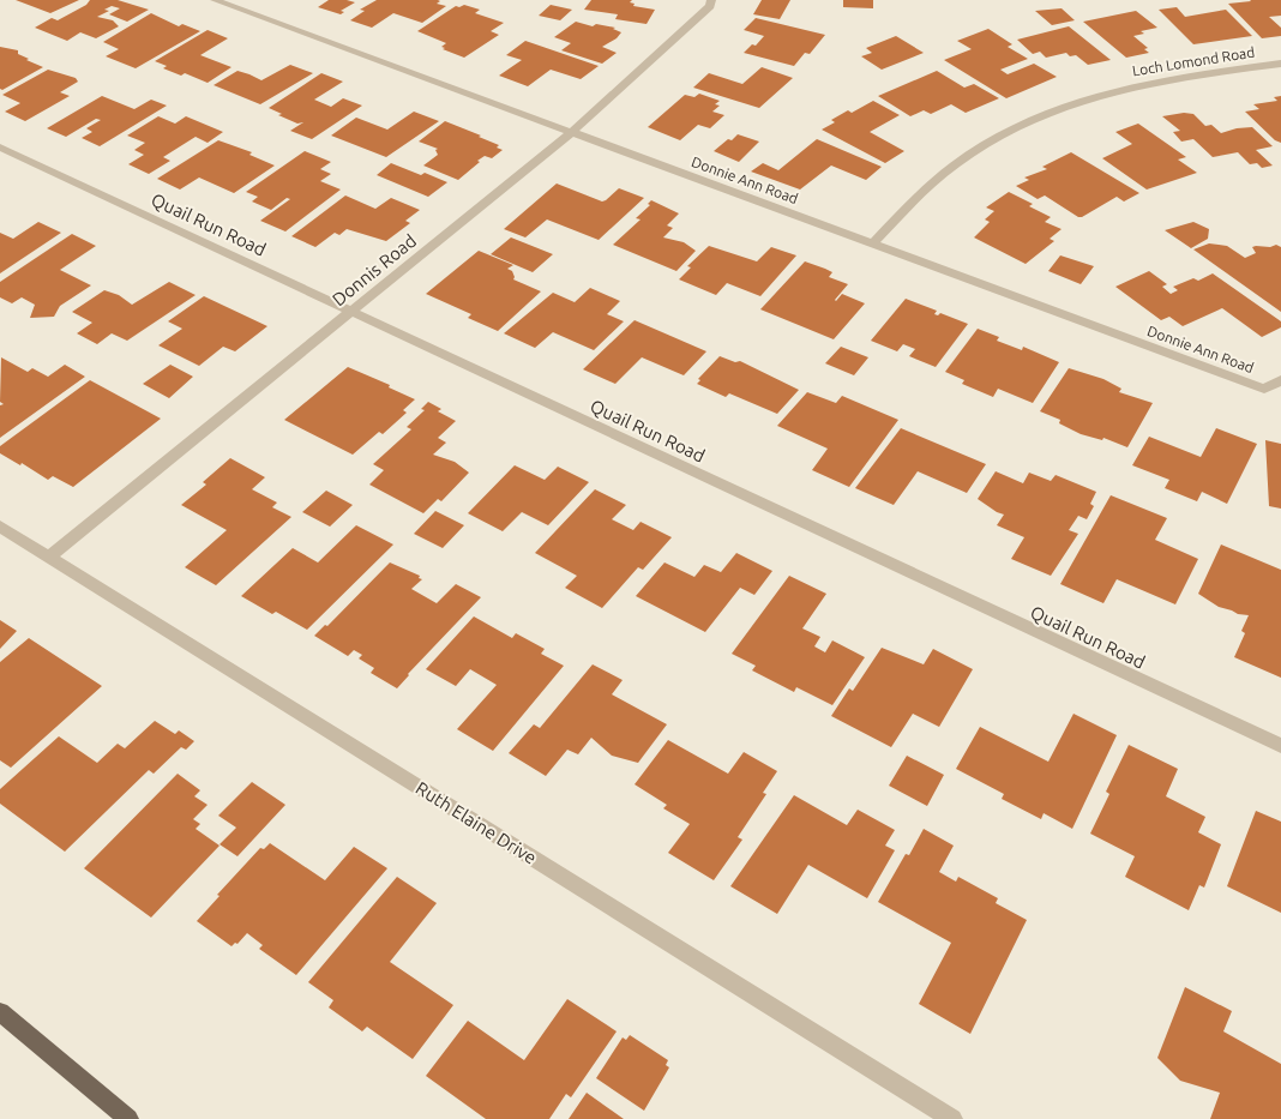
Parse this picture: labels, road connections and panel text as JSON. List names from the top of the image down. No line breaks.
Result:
{"streets":{"street":["Loch Lomond Road","Donnie Ann Road","Quail Run Road","Donnis Road","Ruth Elaine Drive"]},"crossings":[["Loch Lomond Road","Donnie Ann Road"],["Donnie Ann Road","Donnis Road"],["Quail Run Road","Donnis Road"],["Donnis Road","Ruth Elaine Drive"]]}
